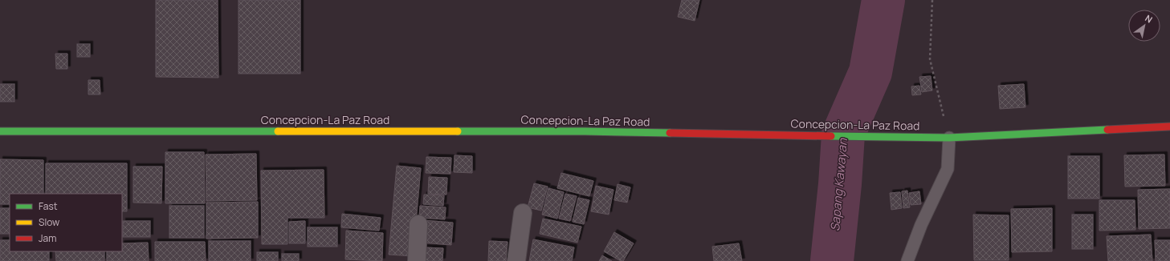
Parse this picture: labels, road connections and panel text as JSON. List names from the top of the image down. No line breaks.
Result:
{"streets":{"main road":["Concepcion-La Paz Road"]},"water":["Sapang Kawayan"],"legend":["Fast","Slow","Jam"],"north":"top right"}
